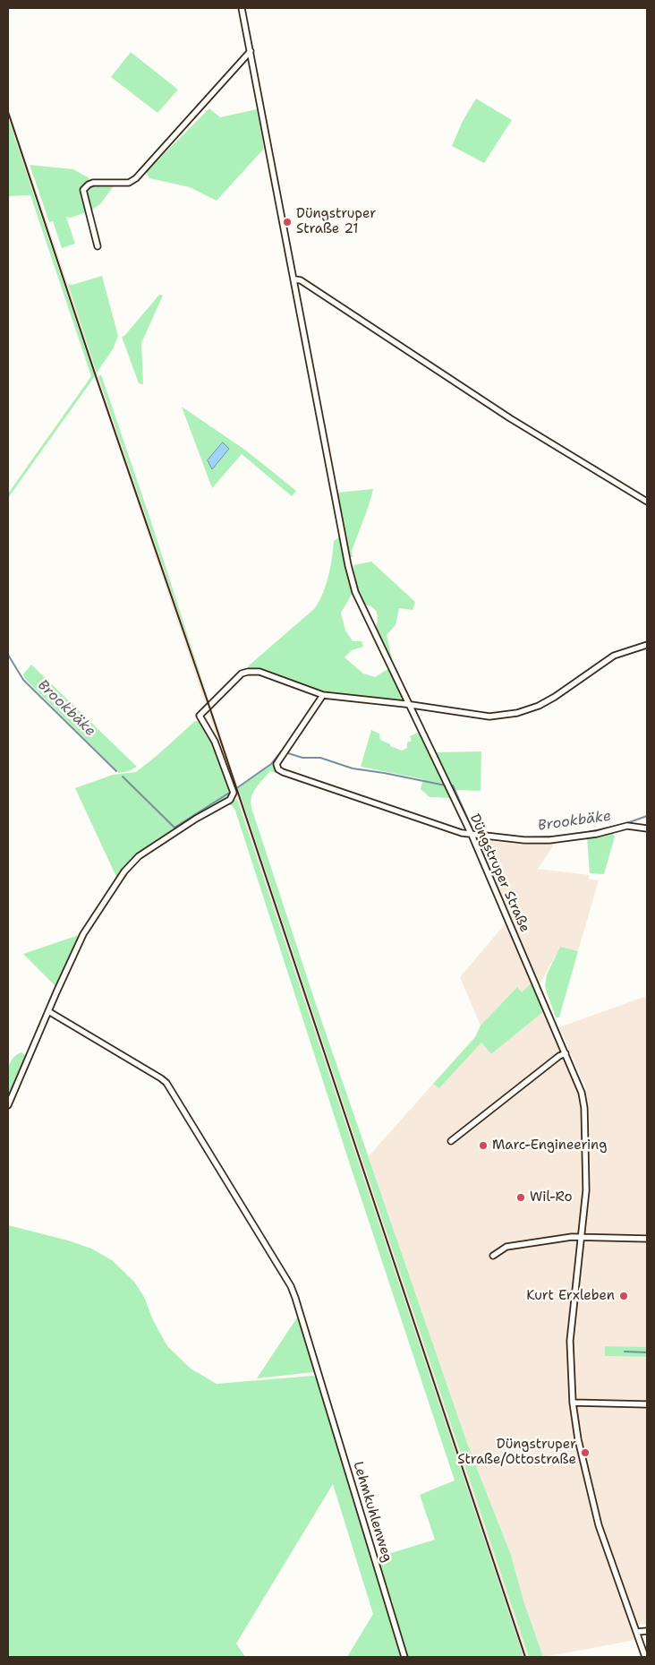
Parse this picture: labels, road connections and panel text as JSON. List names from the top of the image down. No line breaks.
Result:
{"streets":{"street":["Düngstruper Straße","Lehmkuhlenweg"]},"water":["Brookbäke"],"places":["Düngstruper Straße 21","Marc-Engineering","Wil-Ro","Kurt Erxleben","Düngstruper Straße/Ottostraße"]}
